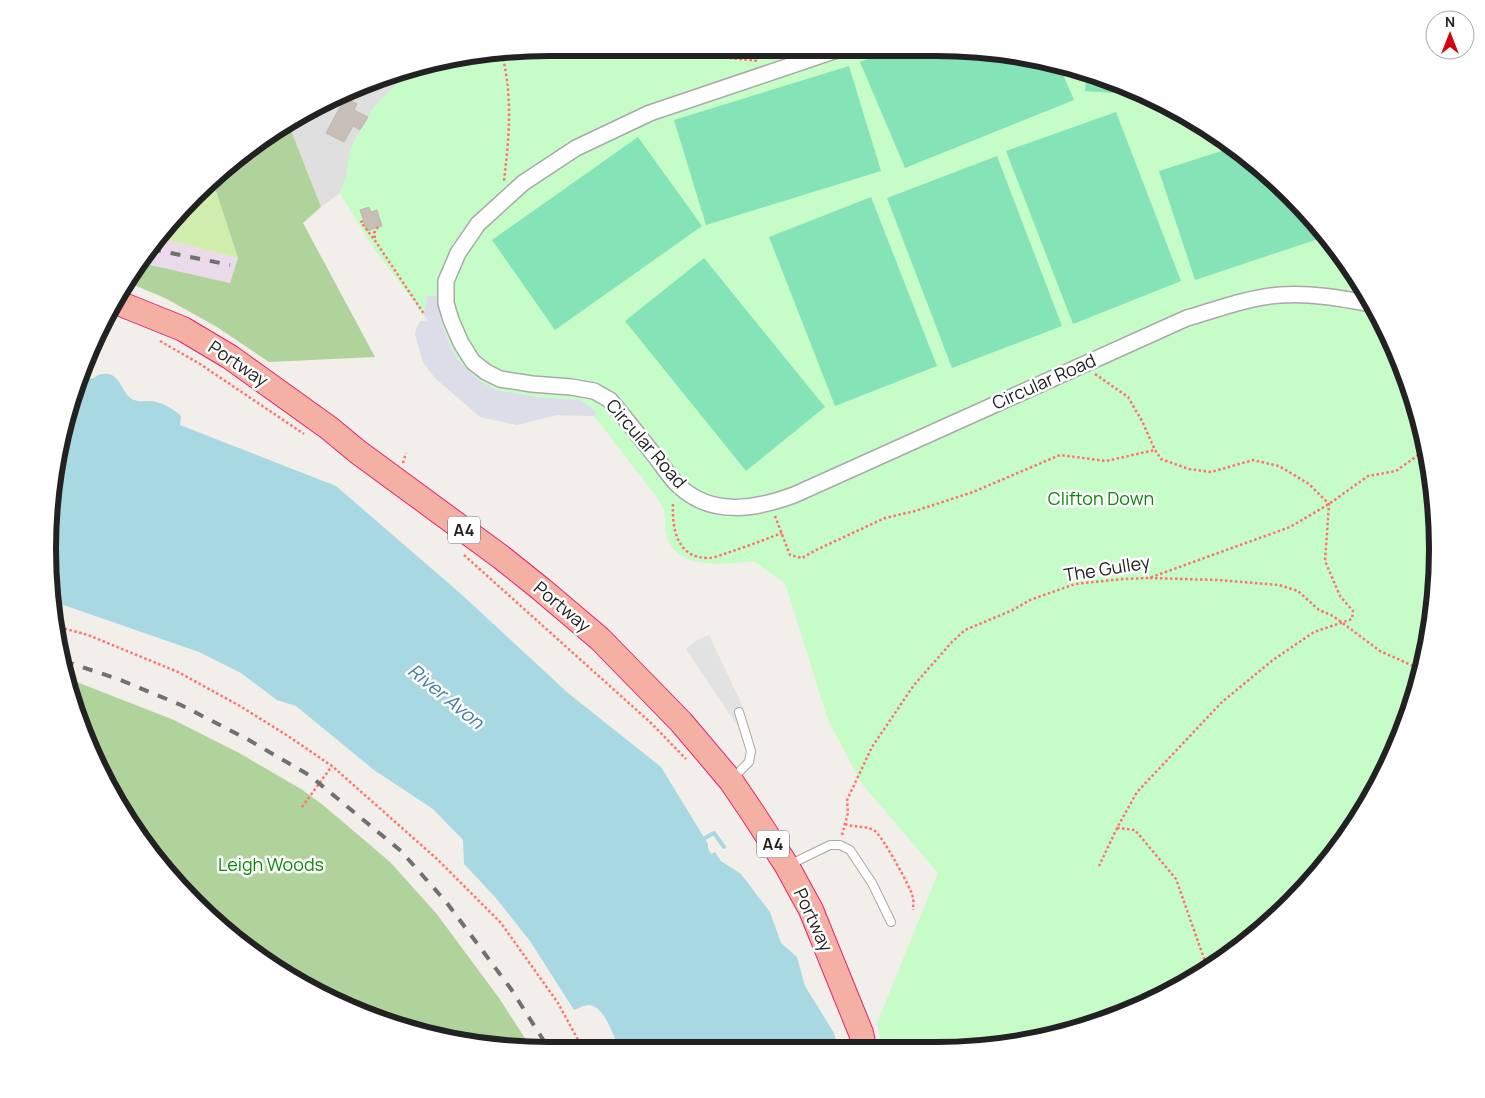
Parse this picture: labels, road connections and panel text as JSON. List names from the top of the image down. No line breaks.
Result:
{"streets":{"highway":["Portway","A4"],"street":["Circular Road"],"path":["The Gulley"]},"water":["River Avon"],"parks":["Clifton Down","Leigh Woods"],"north":"top"}
